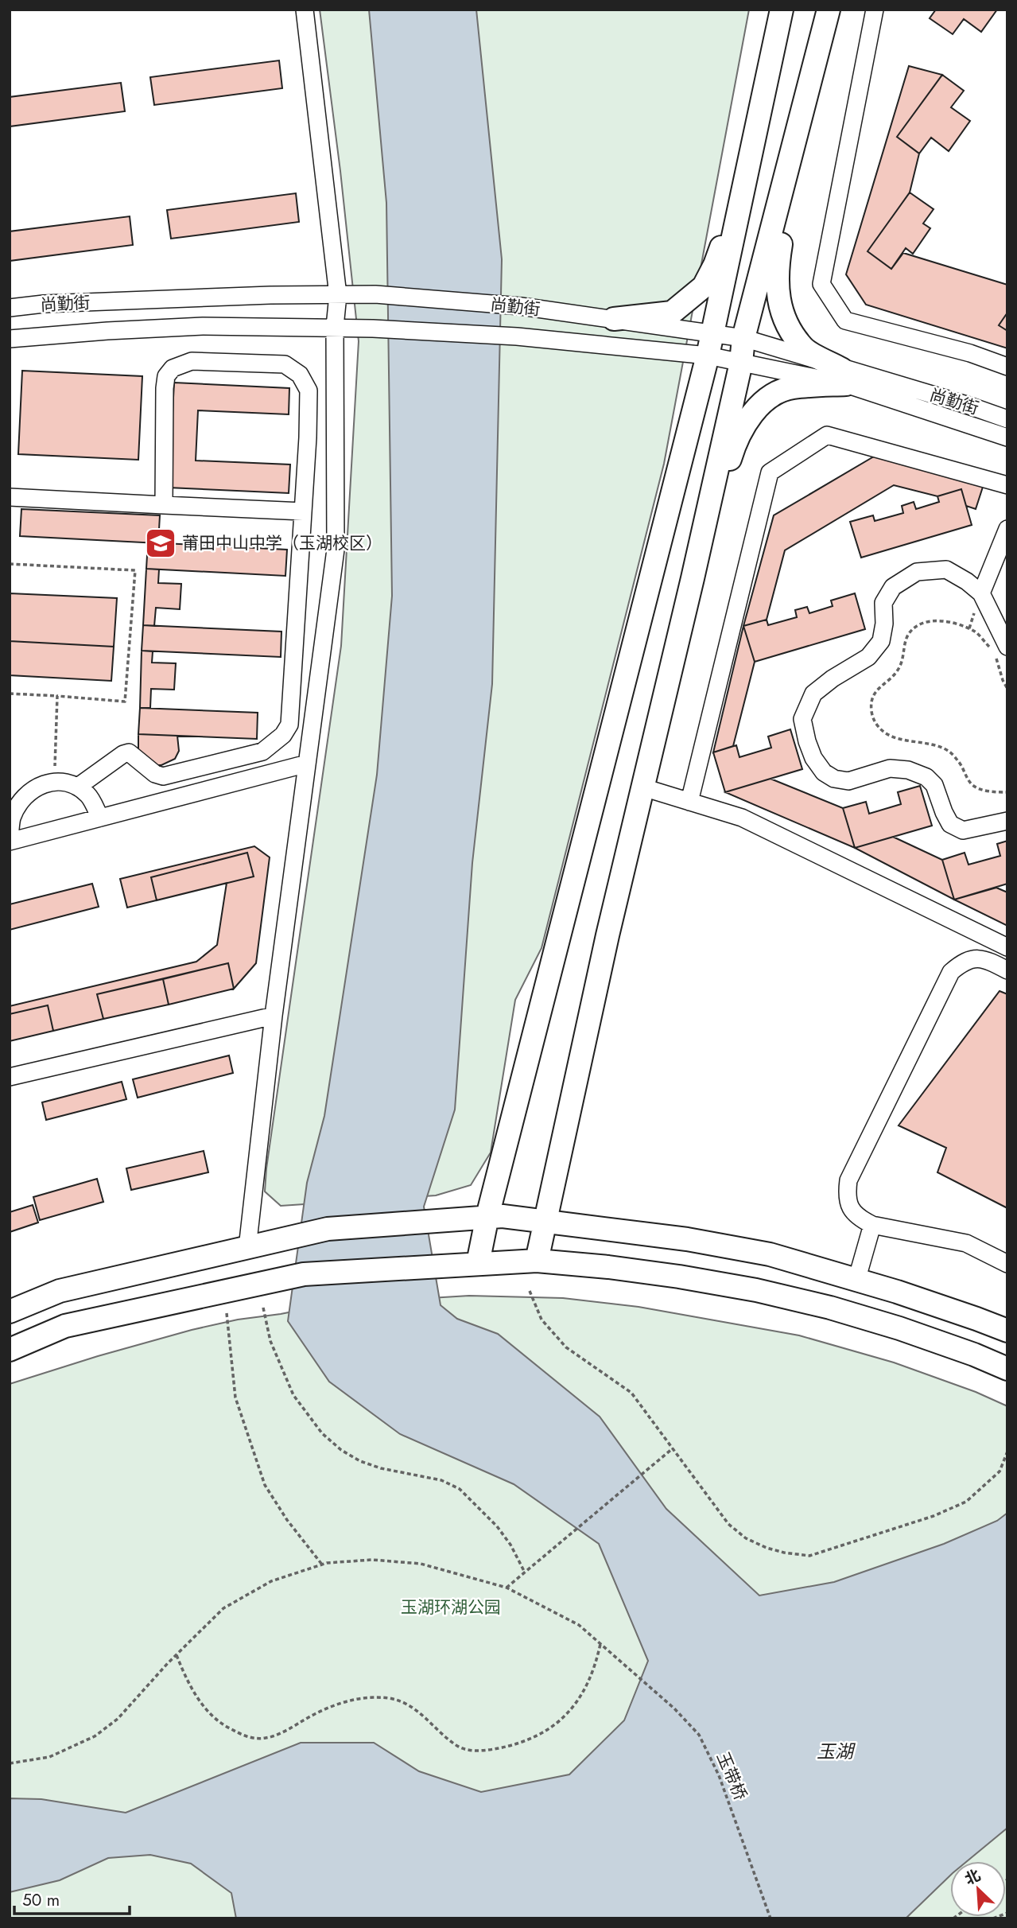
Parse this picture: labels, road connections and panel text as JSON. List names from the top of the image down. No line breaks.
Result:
{"streets":{"street":["尚勤街"],"path":["玉带桥"]},"water":["玉湖"],"parks":["玉湖环湖公园"],"places":{"school or university":["莆田中山中学（玉湖校区）"]},"scale_bar":"50 m","north":"top left"}
